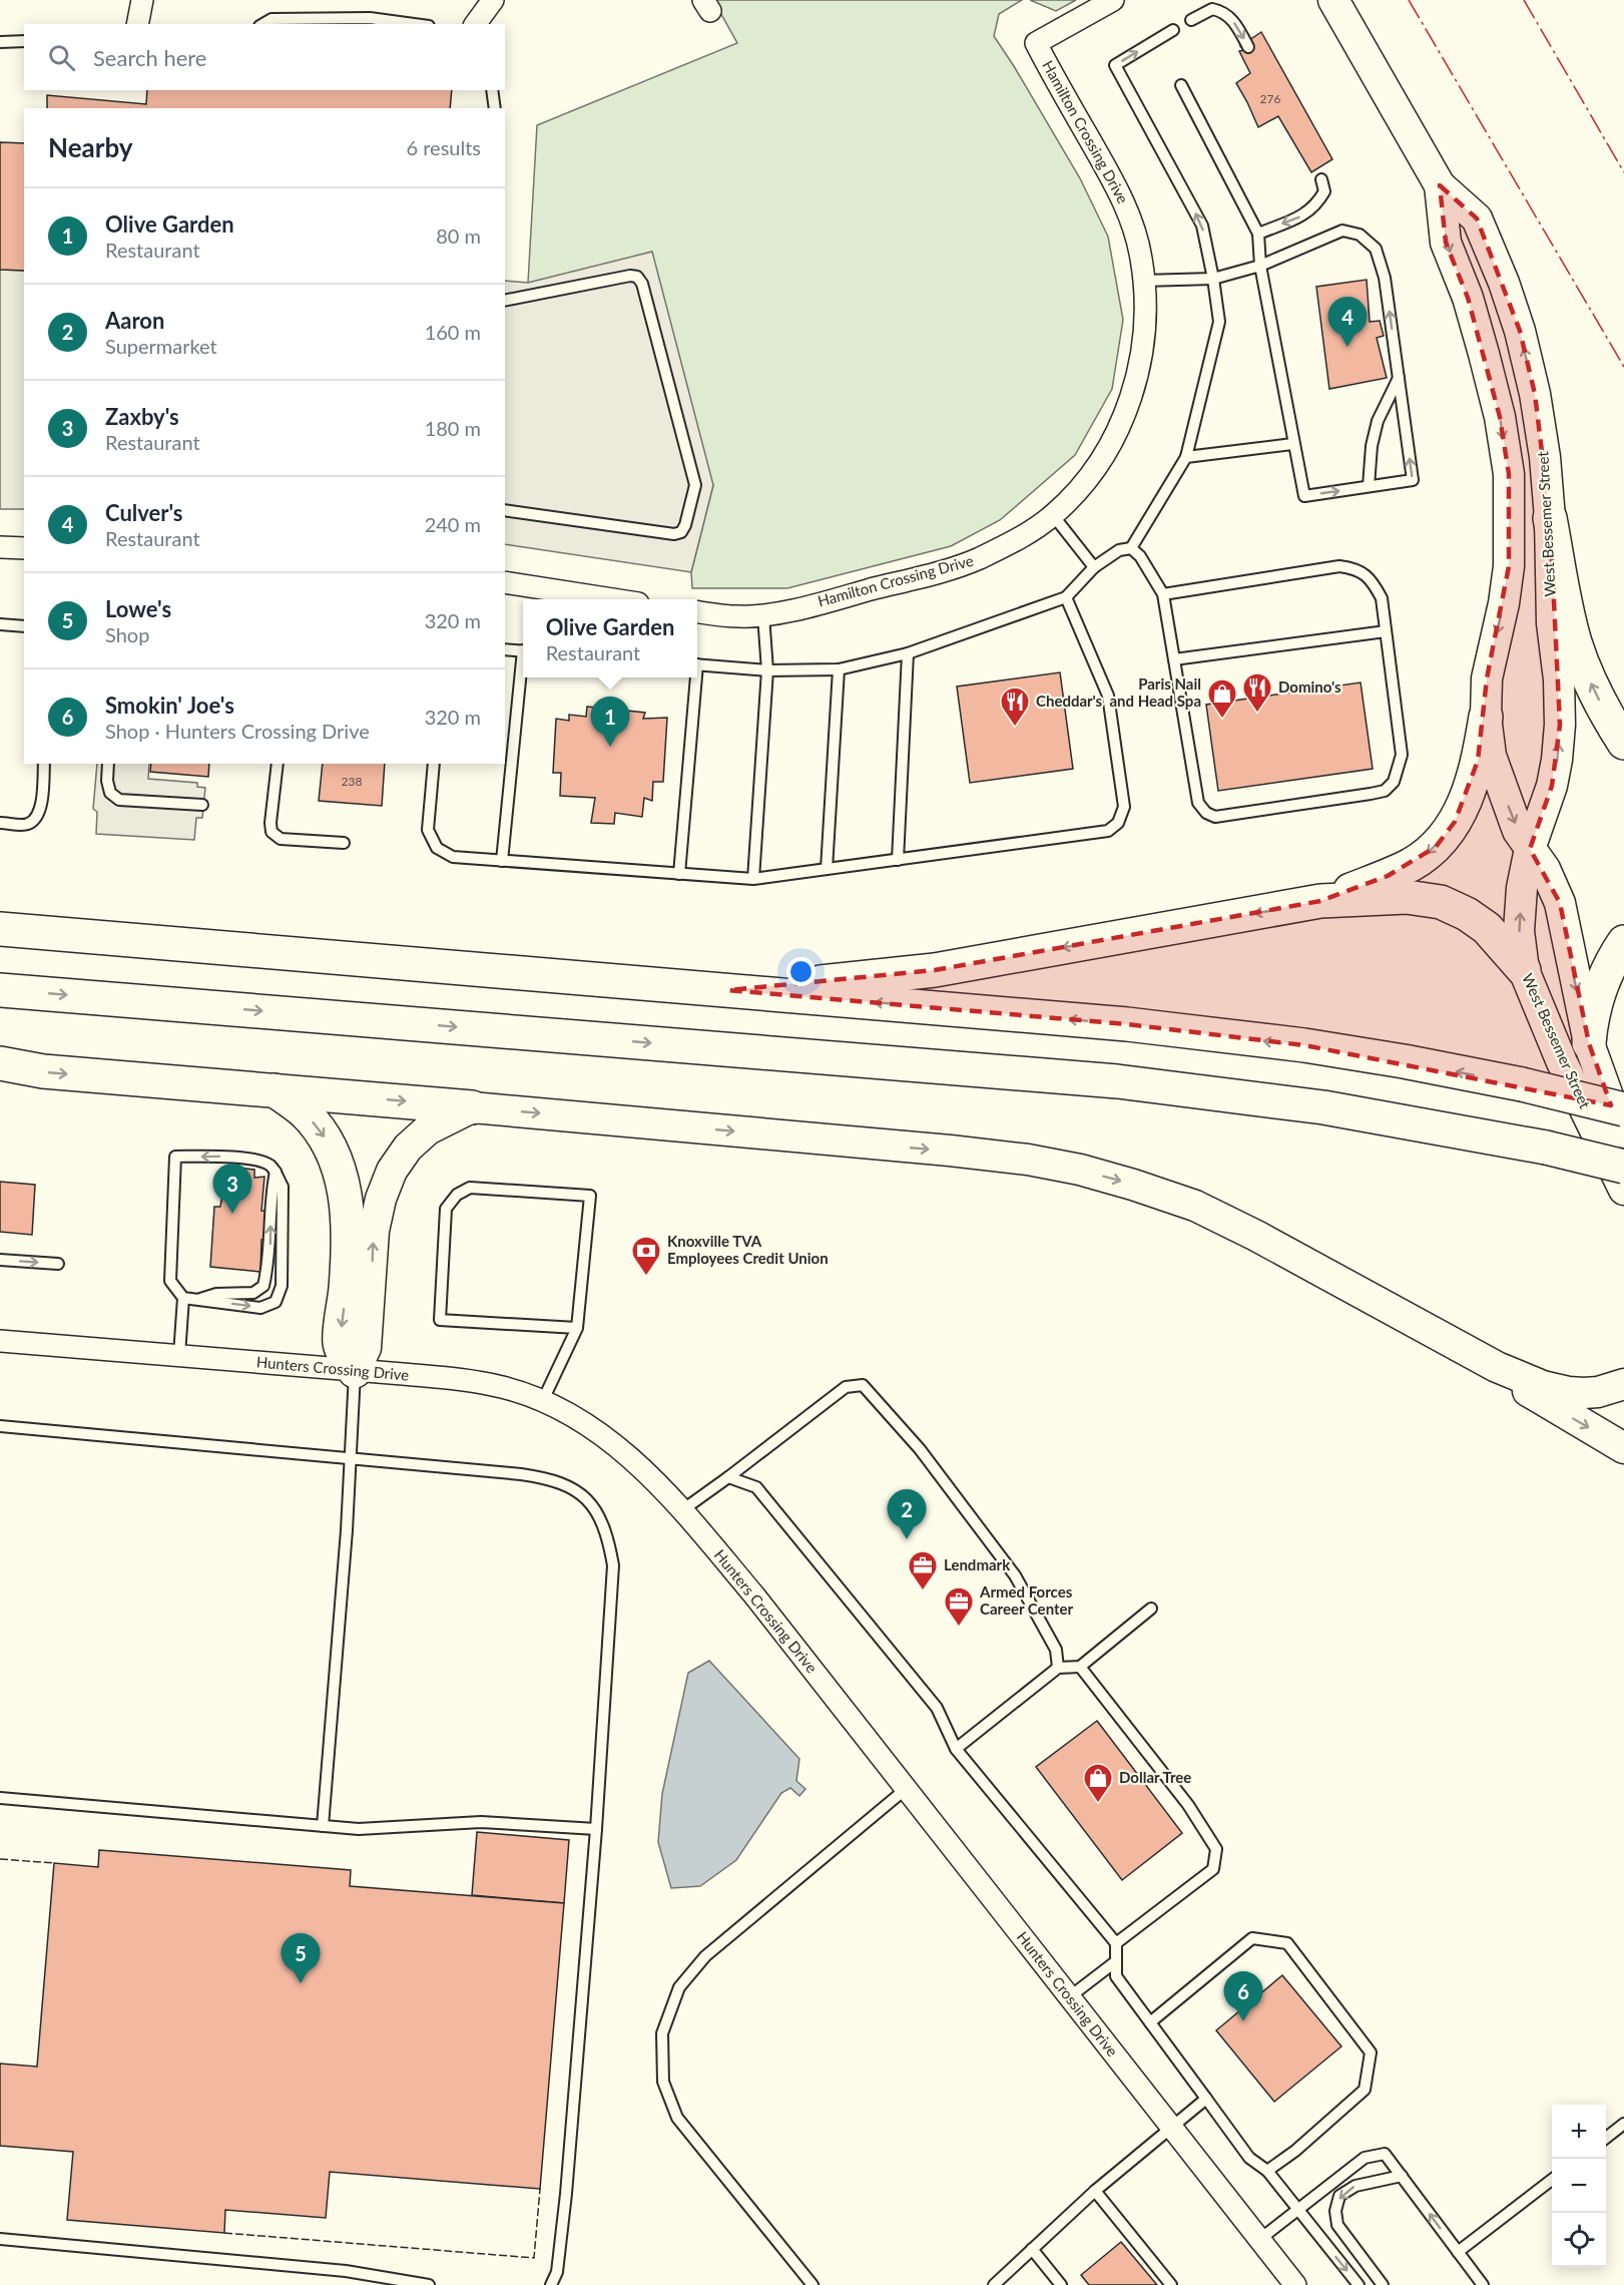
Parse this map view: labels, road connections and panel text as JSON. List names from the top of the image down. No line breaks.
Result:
{"streets":{"main road":["West Bessemer Street"],"street":["Hamilton Crossing Drive","Hunters Crossing Drive"]},"places":{"restaurant":["Domino's","Cheddar's"],"shop":["Paris Nail and Head Spa","Dollar Tree"],"bank":["Knoxville TVA Employees Credit Union"],"office":["Lendmark","Armed Forces Career Center"]},"house_numbers":["276","238"],"page":{"search":"Search here","heading":["Nearby","6 results"],"list":[{"mark":"1","name":"Olive Garden","note":"Restaurant","value":"80 m"},{"mark":"2","name":"Aaron","note":"Supermarket","value":"160 m"},{"mark":"3","name":"Zaxby's","note":"Restaurant","value":"180 m"},{"mark":"4","name":"Culver's","note":"Restaurant","value":"240 m"},{"mark":"5","name":"Lowe's","note":"Shop","value":"320 m"},{"mark":"6","name":"Smokin' Joe's","note":"Shop · Hunters Crossing Drive","value":"320 m"}],"pins":["4","1","3","2","5","6"],"popup":["Olive Garden","Restaurant"],"map_buttons":["+","−"]}}
